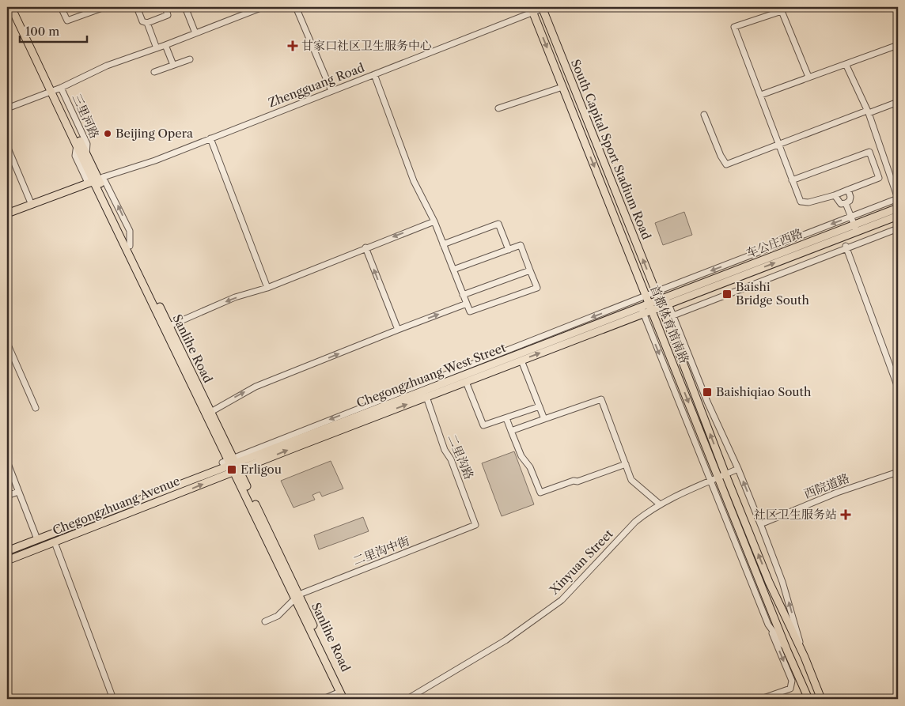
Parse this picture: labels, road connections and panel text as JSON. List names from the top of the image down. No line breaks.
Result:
{"streets":{"main road":["South Capital Sport Stadium Road","首都体育馆南路","Sanlihe Road","Chegongzhuang West Street","Chegongzhuang Avenue"],"street":["Zhengguang Road","二里沟路","西院道路","二里沟中街","Xinyuan Street"]},"crossings":[["Zhengguang Road","South Capital Sport Stadium Road"],["Zhengguang Road","首都体育馆南路"],["Zhengguang Road","Sanlihe Road"],["South Capital Sport Stadium Road","首都体育馆南路"],["首都体育馆南路","Chegongzhuang West Street"],["首都体育馆南路","Xinyuan Street"],["Sanlihe Road","Chegongzhuang West Street"],["Sanlihe Road","Chegongzhuang Avenue"],["Sanlihe Road","二里沟中街"],["Chegongzhuang West Street","二里沟路"],["Chegongzhuang West Street","Chegongzhuang Avenue"],["二里沟路","二里沟中街"]],"one_way":["South Capital Sport Stadium Road"],"places":{"health":["甘家口社区卫生服务中心","社区卫生服务站"],"other":["Beijing Opera"],"transit":["Baishi Bridge South","Baishiqiao South","Erligou"]},"scale_bar":"100 m"}
